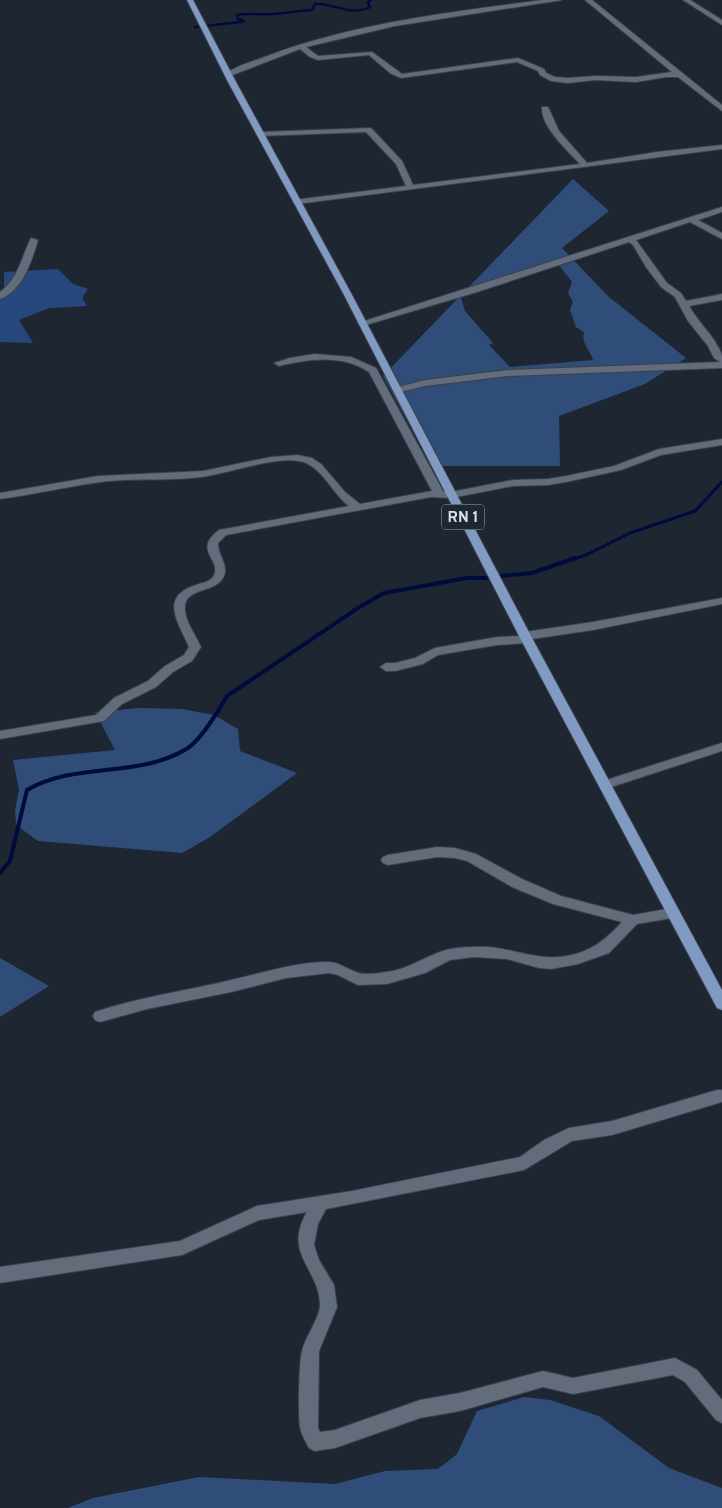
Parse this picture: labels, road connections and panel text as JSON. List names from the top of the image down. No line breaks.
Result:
{"streets":{"main road":["RN 1"]}}
